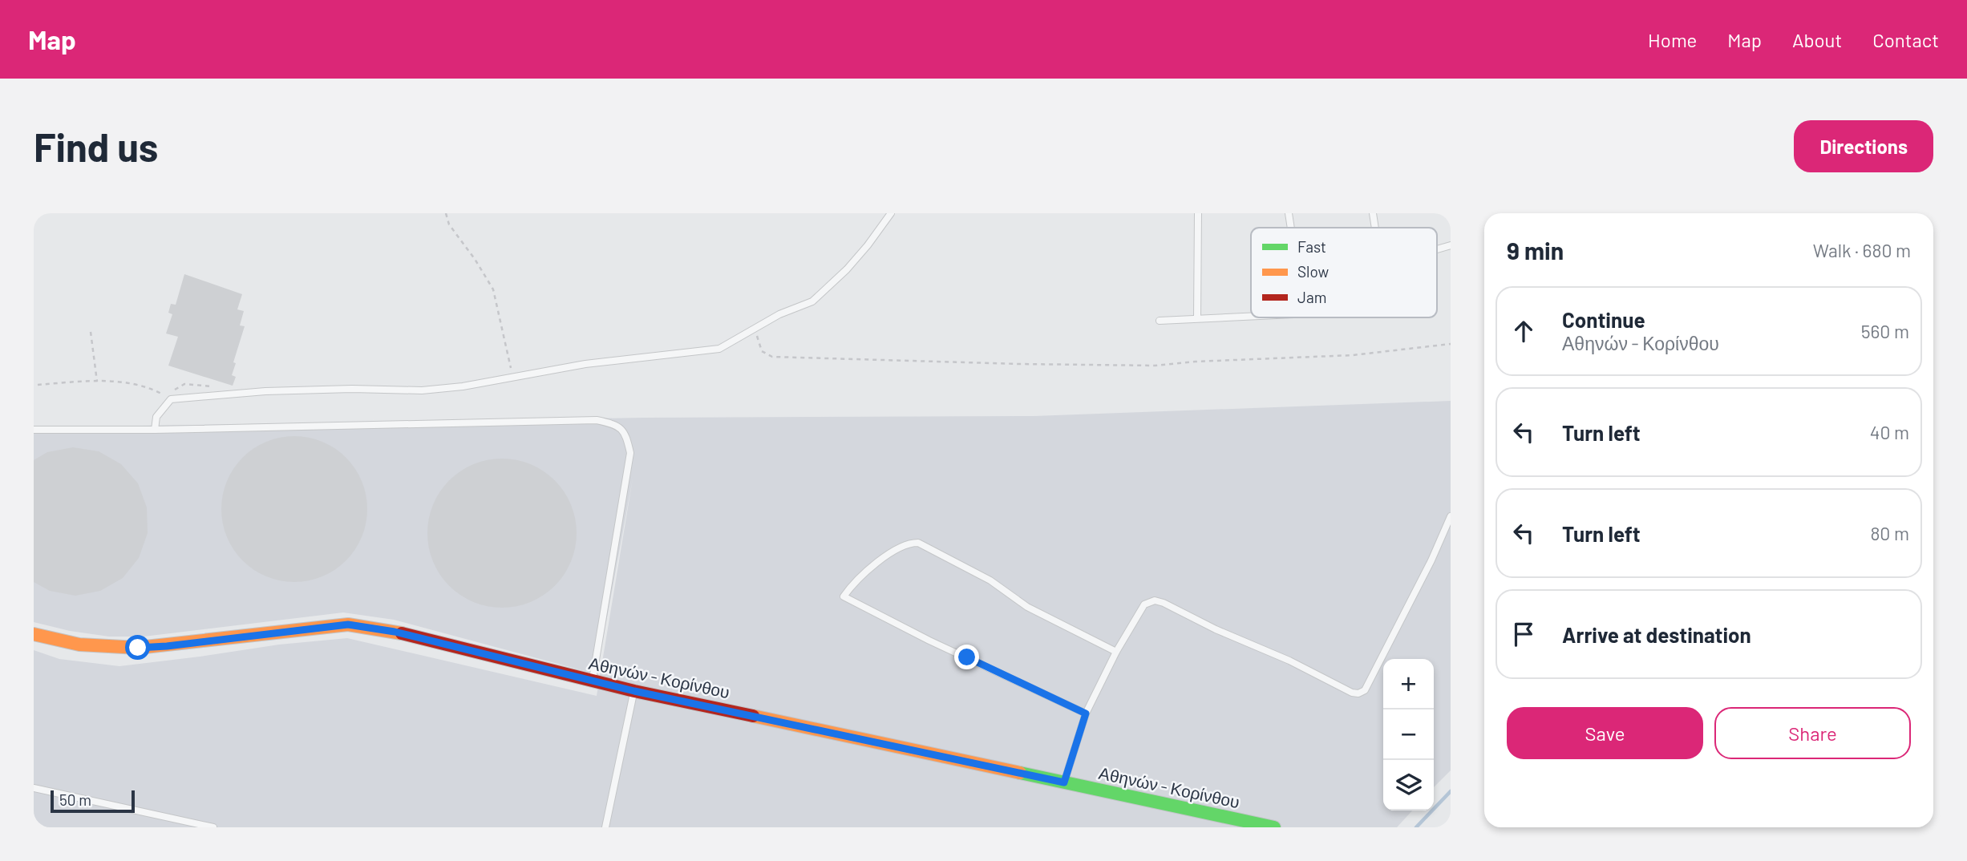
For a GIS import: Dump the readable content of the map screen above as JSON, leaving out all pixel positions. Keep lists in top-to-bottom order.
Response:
{
  "streets": {
    "main road": ["Αθηνών - Κορίνθου"]
  },
  "legend": ["Fast", "Slow", "Jam"],
  "scale_bar": "50 m",
  "page": {
    "header": "Map",
    "nav": [
      "Home",
      "Map",
      "About",
      "Contact"
    ],
    "buttons": [
      "Directions",
      ["Save", "Share"]
    ],
    "title": "Find us",
    "heading": ["9 min", "Walk · 680 m"],
    "list": [
      ["Continue", "Αθηνών - Κορίνθου", "560 m"],
      ["Turn left", "40 m"],
      ["Turn left", "80 m"],
      "Arrive at destination"
    ],
    "map_buttons": ["+", "−"],
    "scale": "50 m"
  }
}
